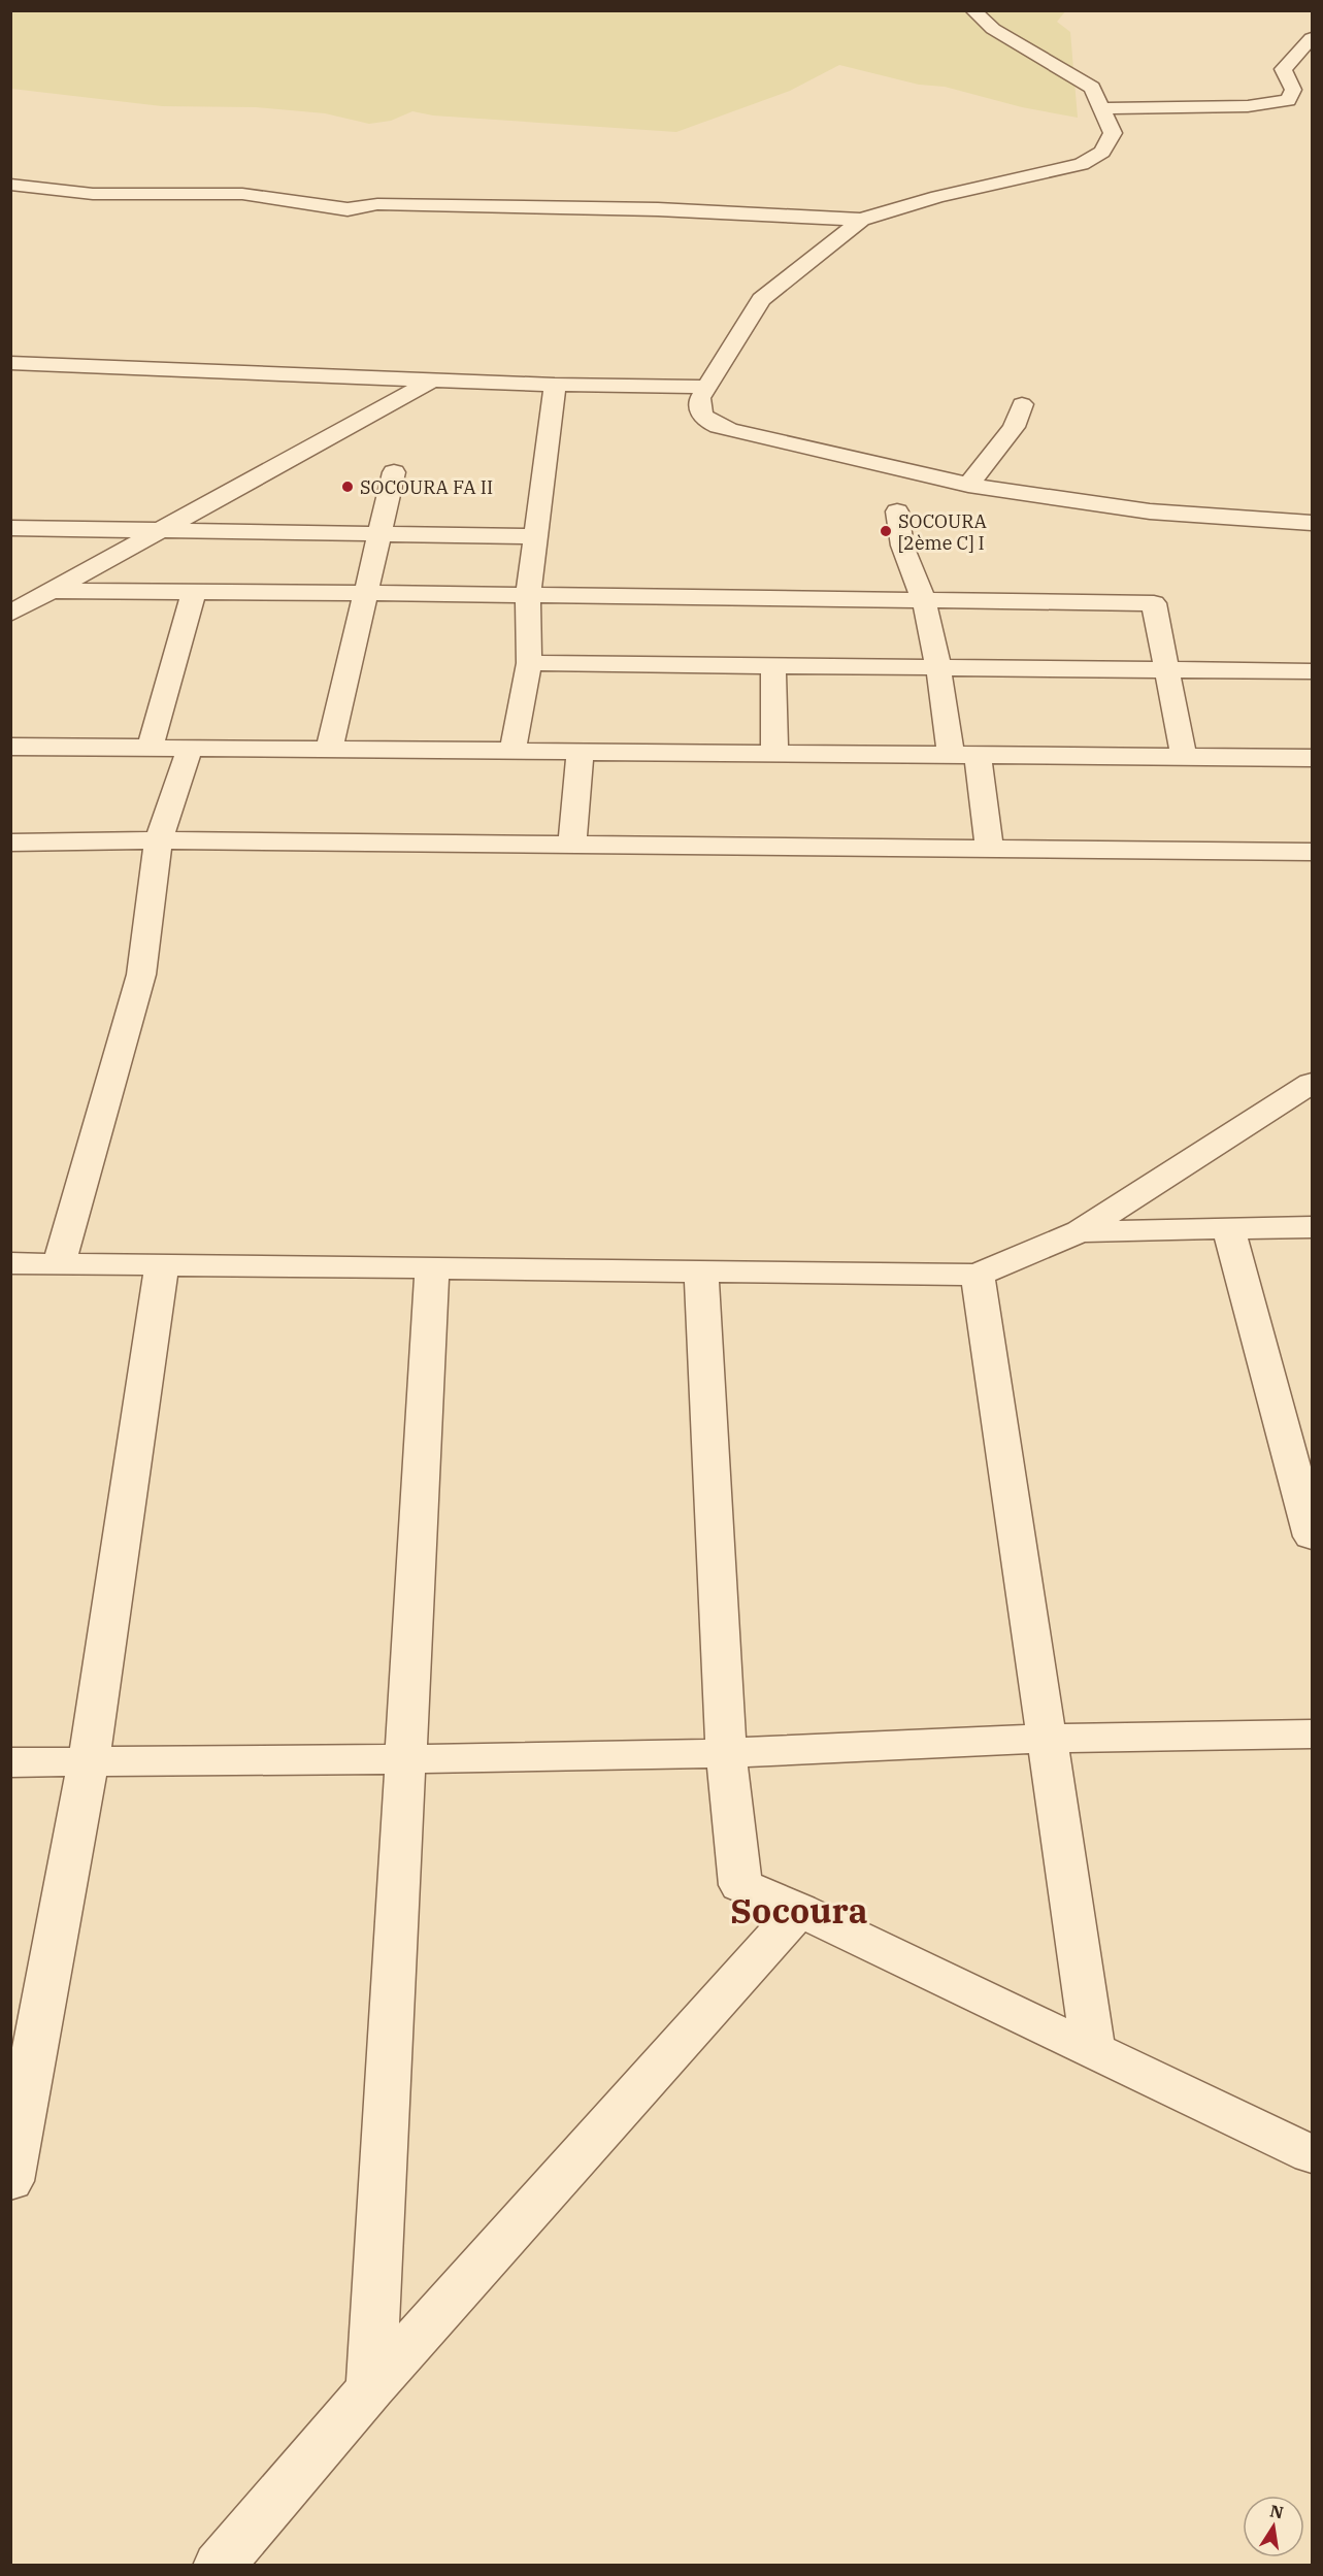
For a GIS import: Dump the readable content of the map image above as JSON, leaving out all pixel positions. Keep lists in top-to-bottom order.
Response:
{
  "districts": ["Socoura"],
  "places": ["SOCOURA FA II", "SOCOURA [2ème C] I"],
  "north": "top"
}
